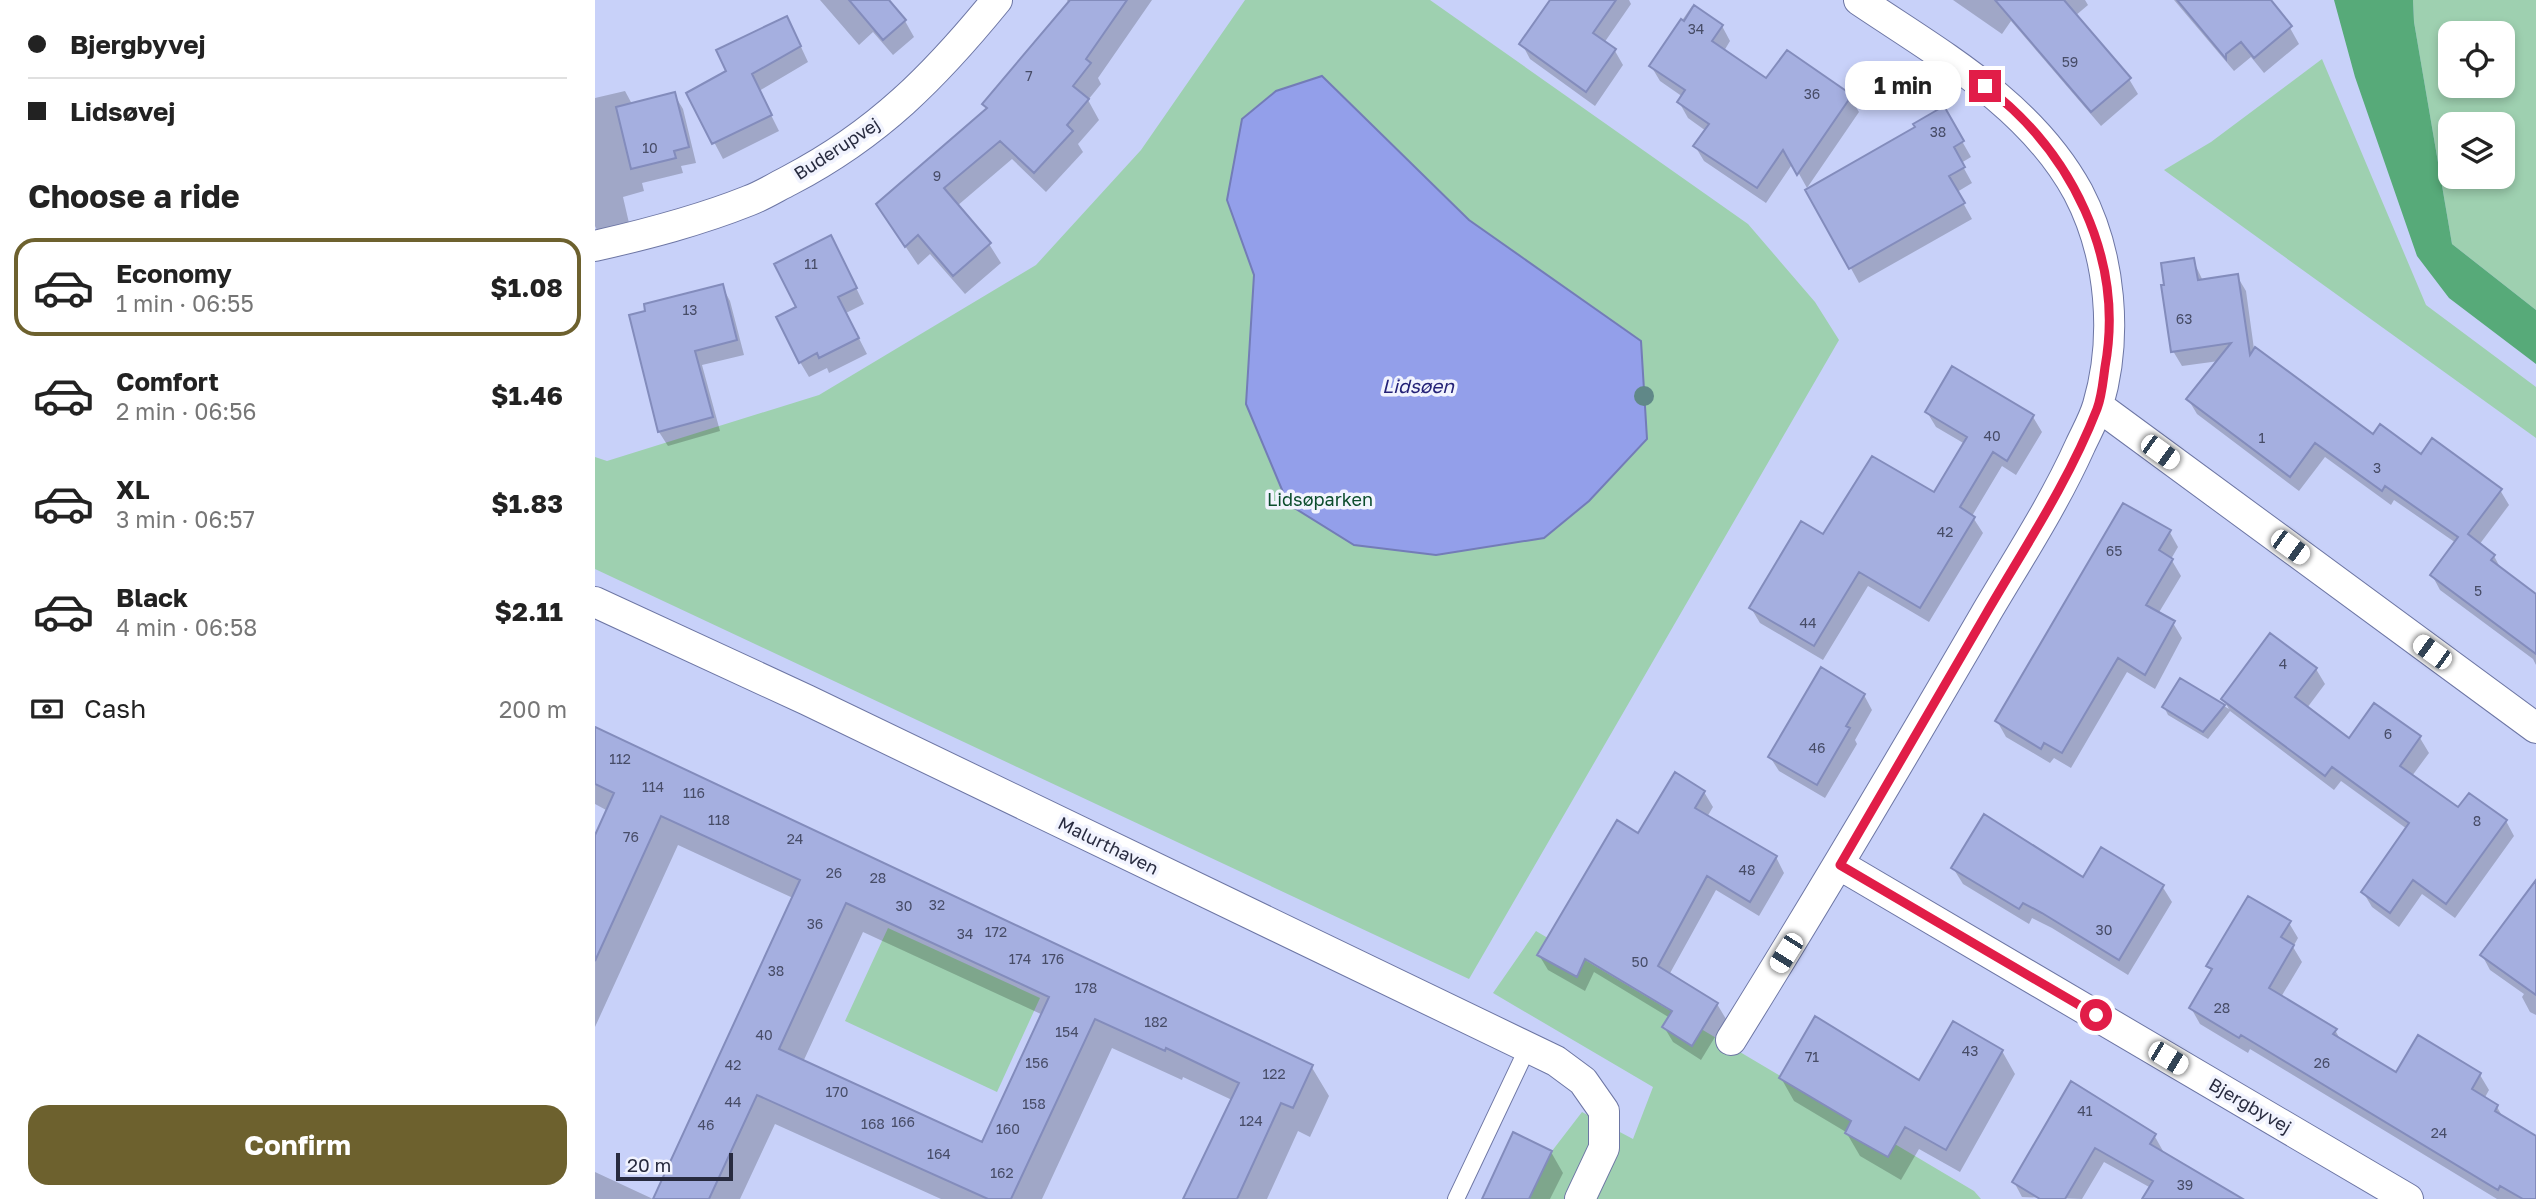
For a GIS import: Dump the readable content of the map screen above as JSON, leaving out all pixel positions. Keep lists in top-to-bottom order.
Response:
{
  "streets": {
    "street": ["Buderupvej", "Malurthaven", "Bjergbyvej"]
  },
  "water": ["Lidsøen"],
  "parks": ["Lidsøparken"],
  "house_numbers": [
    "34",
    "59",
    "7",
    "36",
    "38",
    "10",
    "9",
    "11",
    "13",
    "63",
    "40",
    "1",
    "3",
    "42",
    "65",
    "5",
    "44",
    "4",
    "6",
    "46",
    "112",
    "114",
    "116",
    "118",
    "8",
    "76",
    "24",
    "48",
    "26",
    "28",
    "32",
    "30",
    "36",
    "30",
    "172",
    "34",
    "174",
    "176",
    "50",
    "38",
    "178",
    "28",
    "182",
    "154",
    "40",
    "43",
    "71",
    "156",
    "26",
    "42",
    "122",
    "170",
    "44",
    "158",
    "41",
    "124",
    "166",
    "168",
    "46",
    "160",
    "24",
    "164",
    "162",
    "39"
  ],
  "scale_bar": "20 m",
  "page": {
    "banner": ["Bjergbyvej", "Lidsøvej"],
    "bubble": "1 min",
    "heading": "Choose a ride",
    "list": [
      {
        "name": "Economy",
        "note": "1 min · 06:55",
        "value": "$1.08"
      },
      {
        "name": "Comfort",
        "note": "2 min · 06:56",
        "value": "$1.46"
      },
      {
        "name": "XL",
        "note": "3 min · 06:57",
        "value": "$1.83"
      },
      {
        "name": "Black",
        "note": "4 min · 06:58",
        "value": "$2.11"
      }
    ],
    "pay": ["Cash", "200 m"],
    "buttons": "Confirm",
    "scale": "20 m"
  }
}
